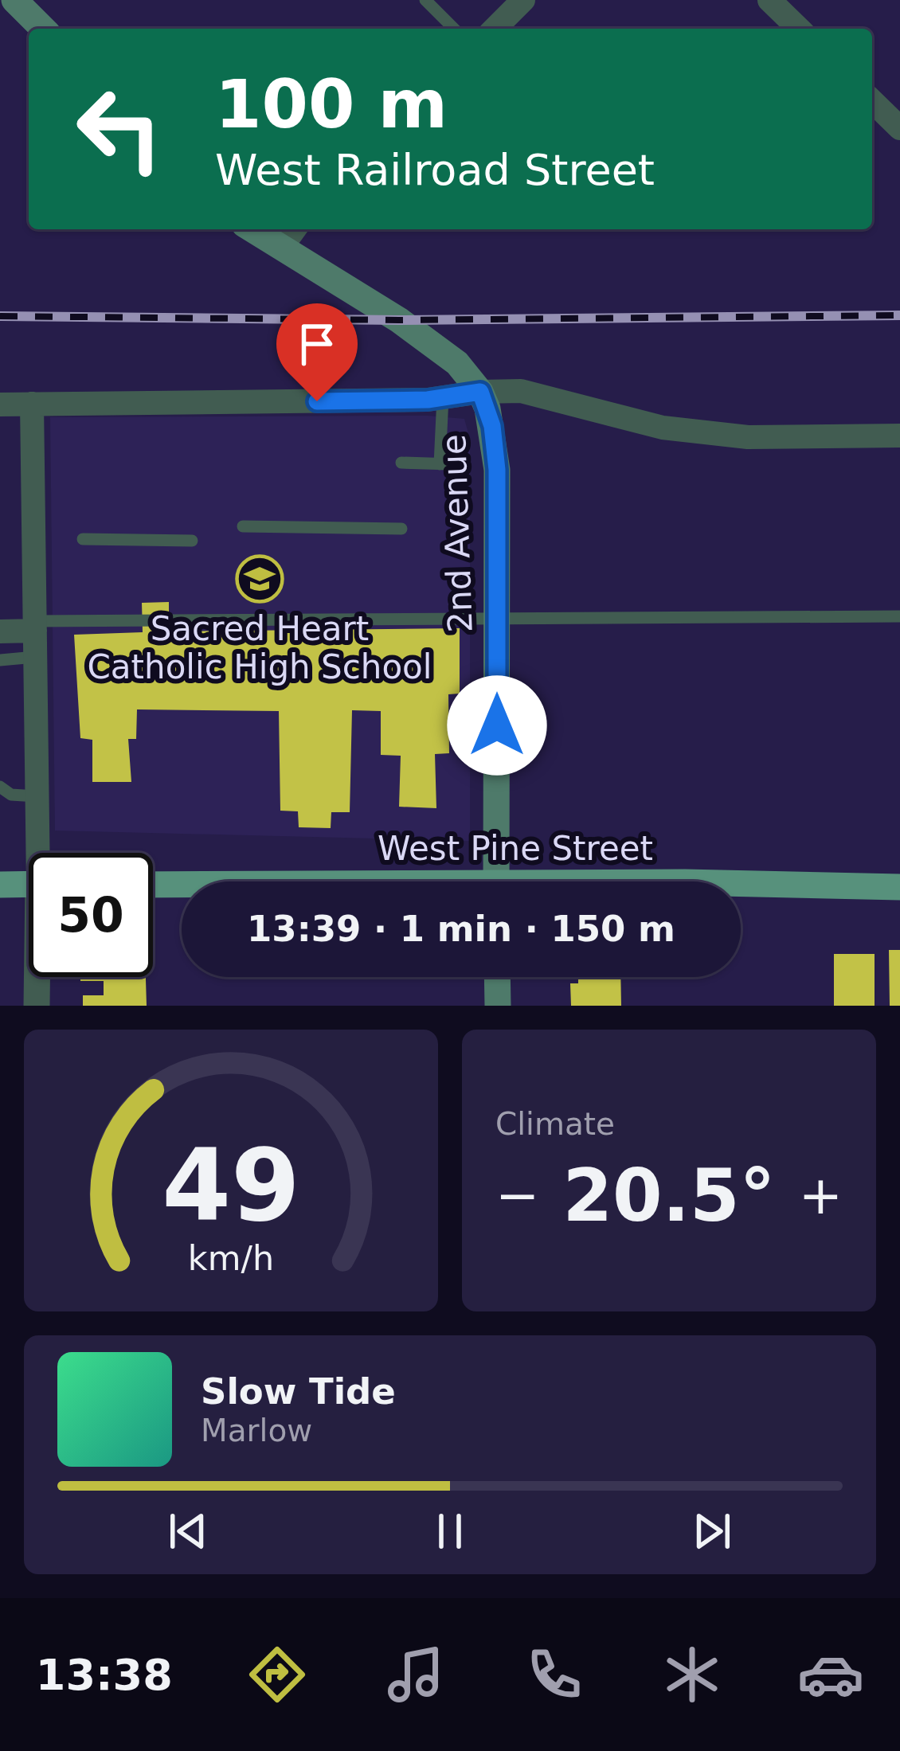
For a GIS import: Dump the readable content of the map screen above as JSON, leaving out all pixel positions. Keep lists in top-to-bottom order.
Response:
{
  "streets": {
    "main road": ["2nd Avenue", "West Pine Street"]
  },
  "places": {
    "school or university": ["Sacred Heart Catholic High School"]
  },
  "page": {
    "turn": ["100 m", "West Railroad Street"],
    "limit": "50",
    "trip": "13:39 · 1 min · 150 m",
    "tile": "Climate",
    "heat": ["−", "20.5°", "+"],
    "song": ["Slow Tide", "Marlow"],
    "tabs": "13:38",
    "gauge": ["49", "km/h"]
  }
}
